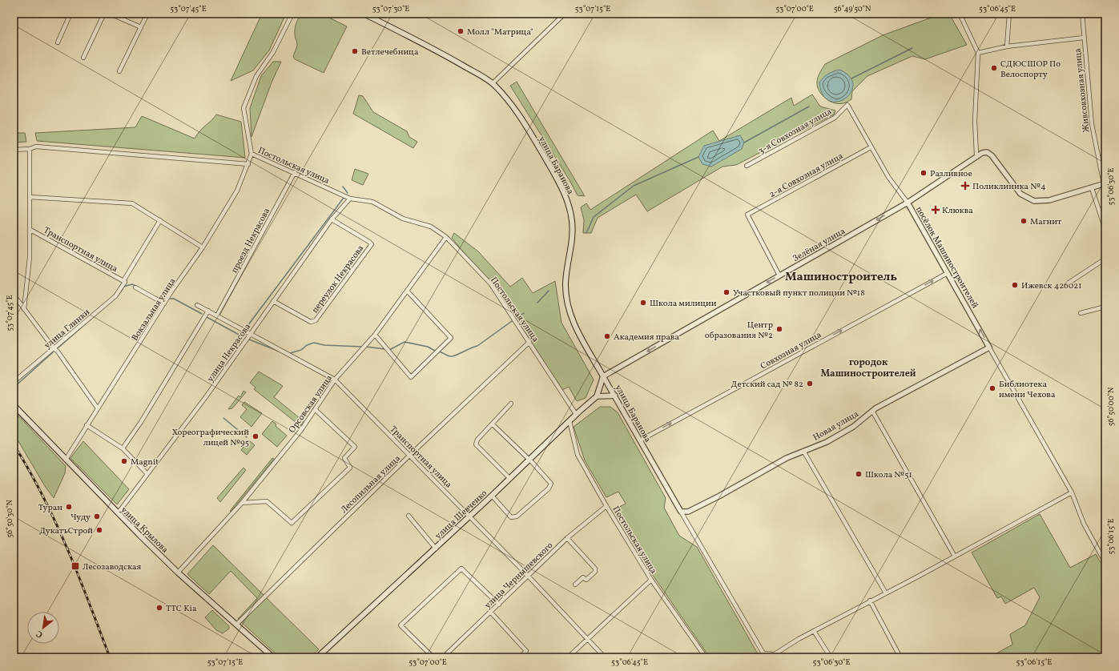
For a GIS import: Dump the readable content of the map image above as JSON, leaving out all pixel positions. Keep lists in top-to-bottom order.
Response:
{
  "streets": {
    "main road": ["улица Баранова", "улица Шевченко", "улица Крылова"],
    "street": [
      "Живсовхозная улица",
      "3-я Совхозная улица",
      "Постольская улица",
      "2-я Совхозная улица",
      "проезд Некрасова",
      "Зелёная улица",
      "Транспортная улица",
      "посёлок Машиностроителей",
      "переулок Некрасова",
      "Вокзальная улица",
      "улица Глинки",
      "Совхозная улица",
      "улица Некрасова",
      "Орсовская улица",
      "Новая улица",
      "Лесопильная улица",
      "улица Чернышевского"
    ]
  },
  "crossings": [
    ["3-я Совхозная улица", "2-я Совхозная улица"],
    ["Постольская улица", "проезд Некрасова"],
    ["Постольская улица", "Вокзальная улица"],
    ["Постольская улица", "улица Некрасова"],
    ["Постольская улица", "Орсовская улица"],
    ["Постольская улица", "Лесопильная улица"],
    ["Постольская улица", "улица Шевченко"],
    ["Постольская улица", "улица Чернышевского"],
    ["улица Баранова", "Зелёная улица"],
    ["улица Баранова", "Совхозная улица"],
    ["улица Баранова", "Новая улица"],
    ["улица Баранова", "улица Шевченко"],
    ["2-я Совхозная улица", "Зелёная улица"],
    ["проезд Некрасова", "Транспортная улица"],
    ["Зелёная улица", "посёлок Машиностроителей"],
    ["Зелёная улица", "улица Шевченко"],
    ["Транспортная улица", "улица Глинки"],
    ["Транспортная улица", "улица Некрасова"],
    ["Транспортная улица", "Орсовская улица"],
    ["Транспортная улица", "Лесопильная улица"],
    ["Транспортная улица", "улица Шевченко"],
    ["Транспортная улица", "улица Чернышевского"],
    ["посёлок Машиностроителей", "Совхозная улица"],
    ["посёлок Машиностроителей", "Новая улица"],
    ["переулок Некрасова", "улица Некрасова"],
    ["Вокзальная улица", "улица Крылова"],
    ["улица Некрасова", "улица Крылова"],
    ["Орсовская улица", "улица Крылова"],
    ["Лесопильная улица", "улица Крылова"]
  ],
  "one_way": ["Зелёная улица", "посёлок Машиностроителей", "Совхозная улица"],
  "districts": ["Машиностроитель", "городок Машиностроителей"],
  "places": {
    "other": [
      "Молл \"Матрица\"",
      "Ветлечебница",
      "СДЮСШОР По Велоспорту",
      "Разливное",
      "Магнит",
      "Ижевск 426021",
      "Участковый пункт полиции №18",
      "Школа милиции",
      "Центр образования №2",
      "Академия права",
      "Детский сад № 82",
      "Библиотека имени Чехова",
      "Хореографический лицей №95",
      "Magnit",
      "Школа №51",
      "Туран",
      "Чуду",
      "ДукатъСтрой",
      "ТТС Kia"
    ],
    "health": ["Поликлиника №4", "Клюква"],
    "transit": ["Лесозаводская"]
  },
  "north": "bottom left",
  "coordinates": [
    "53°07'45\"E",
    "53°07'30\"E",
    "53°07'15\"E",
    "53°07'00\"E",
    "56°49'50\"N",
    "53°06'45\"E",
    "53°06'30\"E",
    "56°50'00\"N",
    "56°50'30\"N",
    "53°06'15\"E"
  ]
}
